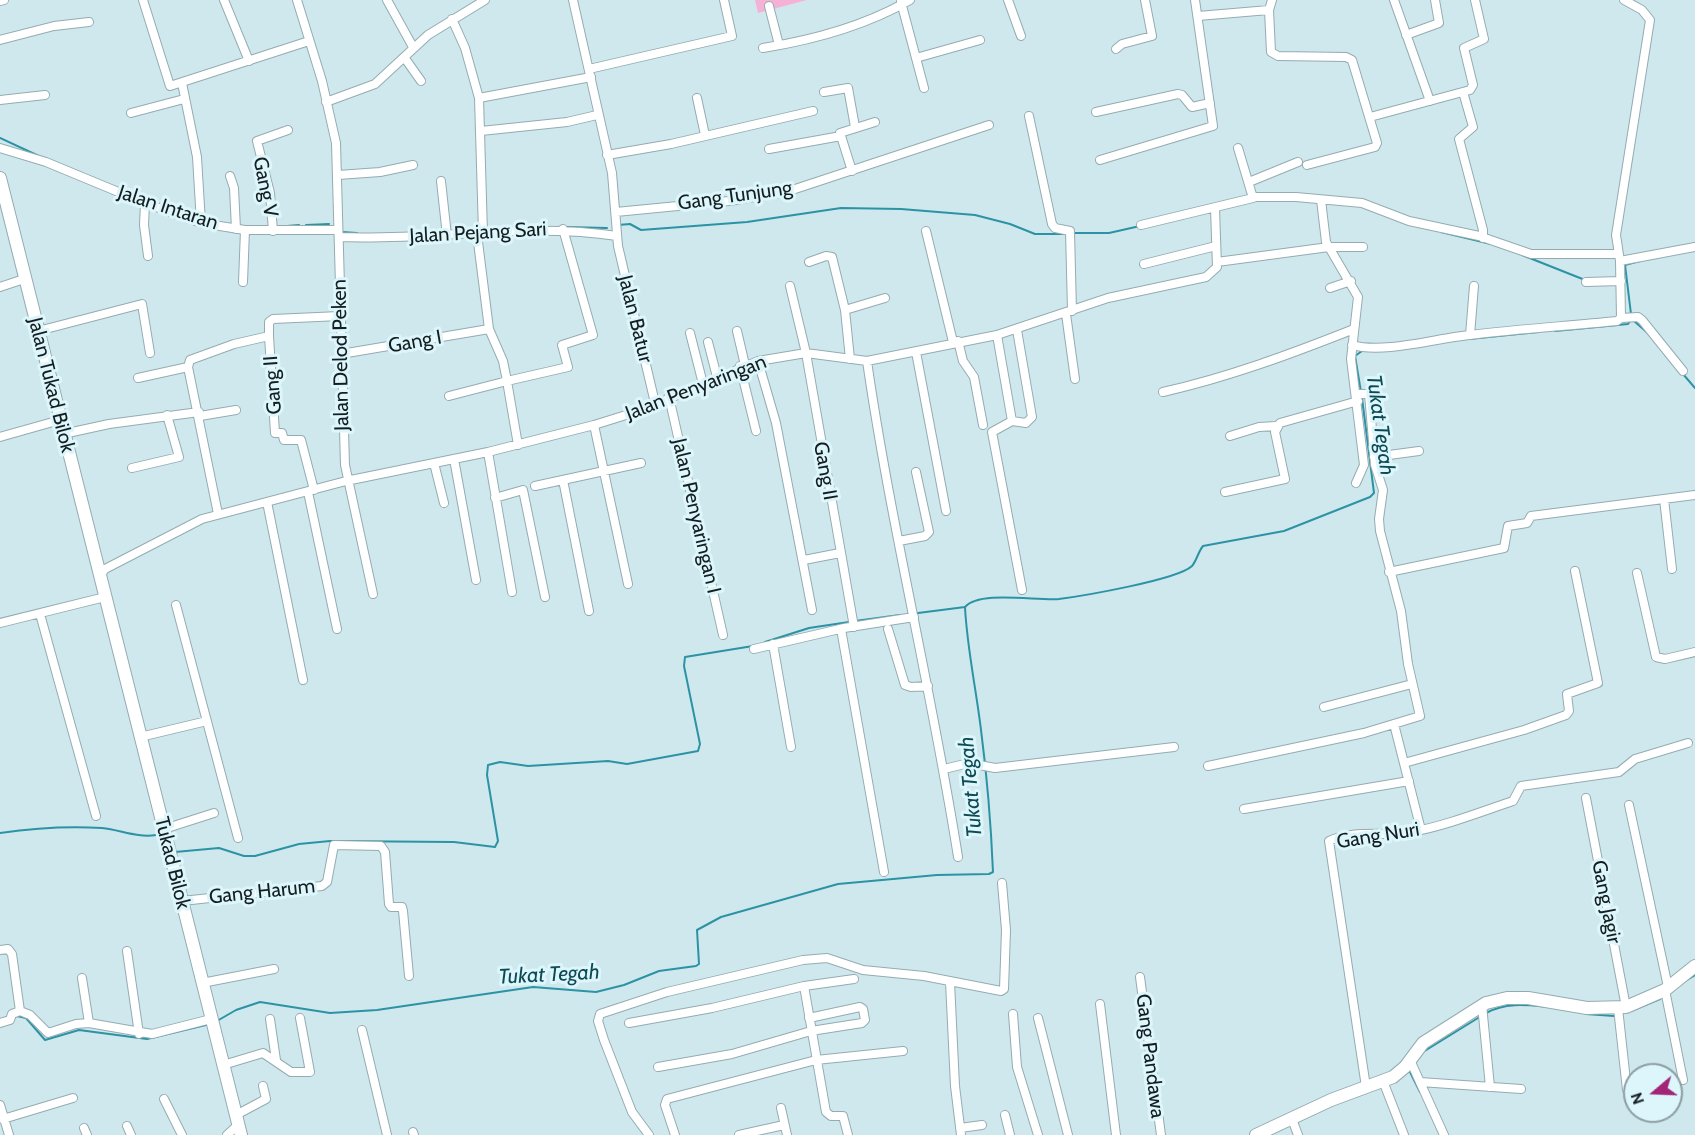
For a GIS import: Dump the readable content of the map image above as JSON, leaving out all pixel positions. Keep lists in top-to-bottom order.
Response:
{
  "streets": {
    "street": [
      "Gang V",
      "Gang Tunjung",
      "Jalan Intaran",
      "Jalan Pejang Sari",
      "Jalan Batur",
      "Gang I",
      "Jalan Delod Peken",
      "Jalan Tukad Bilok",
      "Gang II",
      "Jalan Penyaringan",
      "Jalan Penyaringan I",
      "Gang Nuri",
      "Tukad Bilok",
      "Gang Harum",
      "Gang Jagir",
      "Gang Pandawa"
    ]
  },
  "crossings": [
    ["Gang V", "Jalan Intaran"],
    ["Gang Tunjung", "Jalan Batur"],
    ["Jalan Intaran", "Jalan Pejang Sari"],
    ["Jalan Intaran", "Jalan Delod Peken"],
    ["Jalan Pejang Sari", "Jalan Batur"],
    ["Jalan Pejang Sari", "Jalan Delod Peken"],
    ["Jalan Batur", "Jalan Penyaringan"],
    ["Gang I", "Jalan Delod Peken"],
    ["Jalan Delod Peken", "Jalan Penyaringan"],
    ["Jalan Tukad Bilok", "Jalan Penyaringan"],
    ["Jalan Tukad Bilok", "Tukad Bilok"],
    ["Gang II", "Jalan Penyaringan"],
    ["Jalan Penyaringan", "Jalan Penyaringan I"],
    ["Tukad Bilok", "Gang Harum"]
  ],
  "water": ["Tukat Tegah"],
  "north": "left"
}
